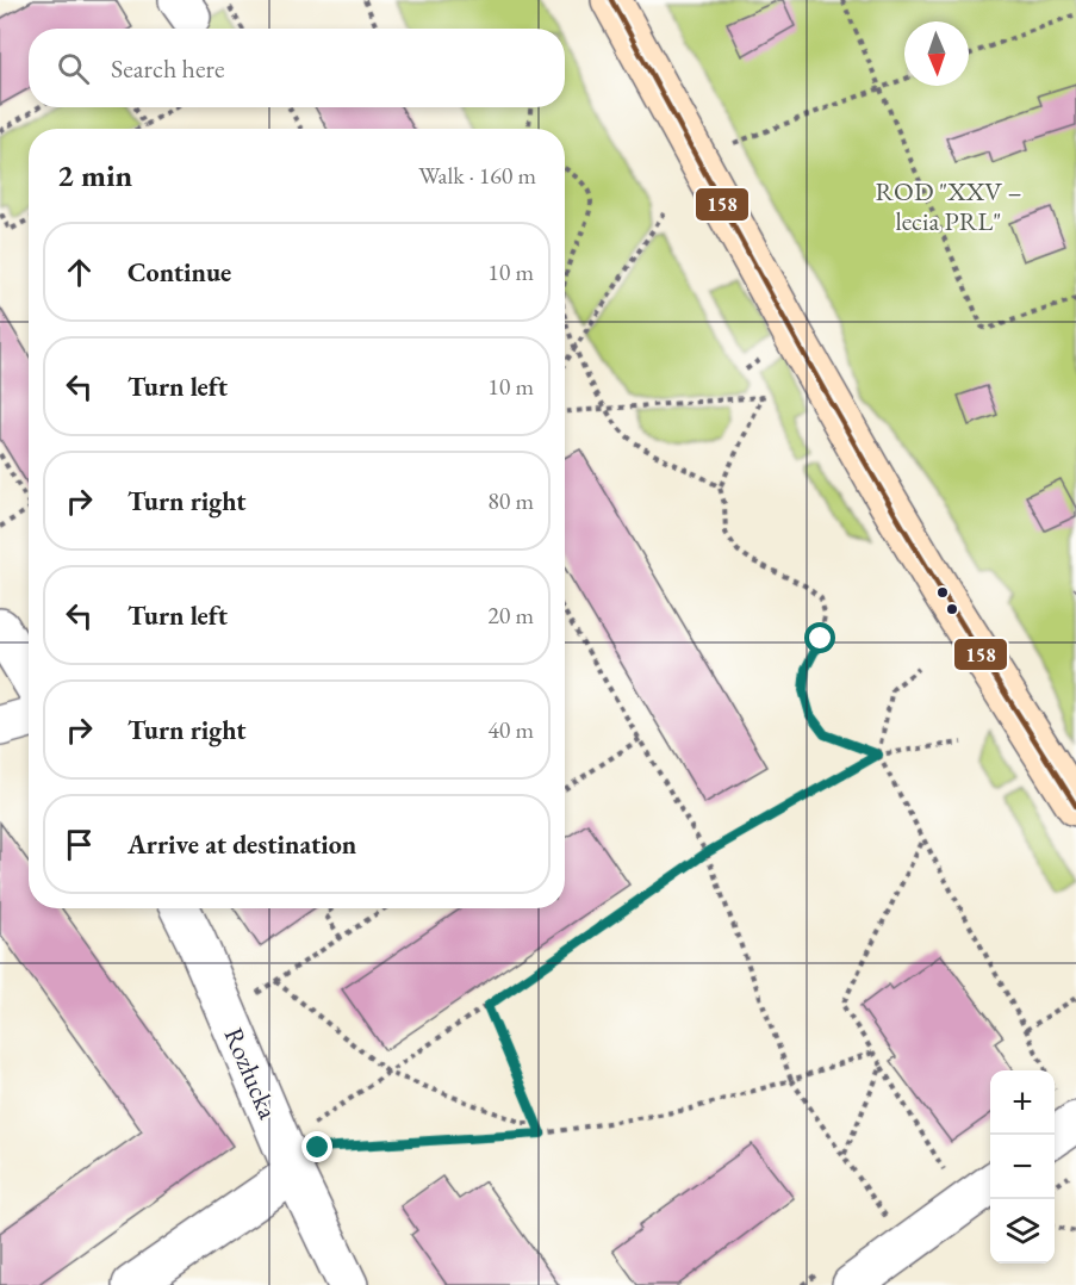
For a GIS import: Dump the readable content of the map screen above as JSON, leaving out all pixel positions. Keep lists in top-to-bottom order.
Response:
{
  "streets": {
    "street": ["Rozłucka"]
  },
  "parks": ["ROD \"XXV – lecia PRL\""],
  "lines": ["transit line 158"],
  "north": "bottom",
  "page": {
    "search": "Search here",
    "heading": ["2 min", "Walk · 160 m"],
    "list": [
      ["Continue", "10 m"],
      ["Turn left", "10 m"],
      ["Turn right", "80 m"],
      ["Turn left", "20 m"],
      ["Turn right", "40 m"],
      "Arrive at destination"
    ],
    "map_buttons": ["+", "−"]
  }
}
